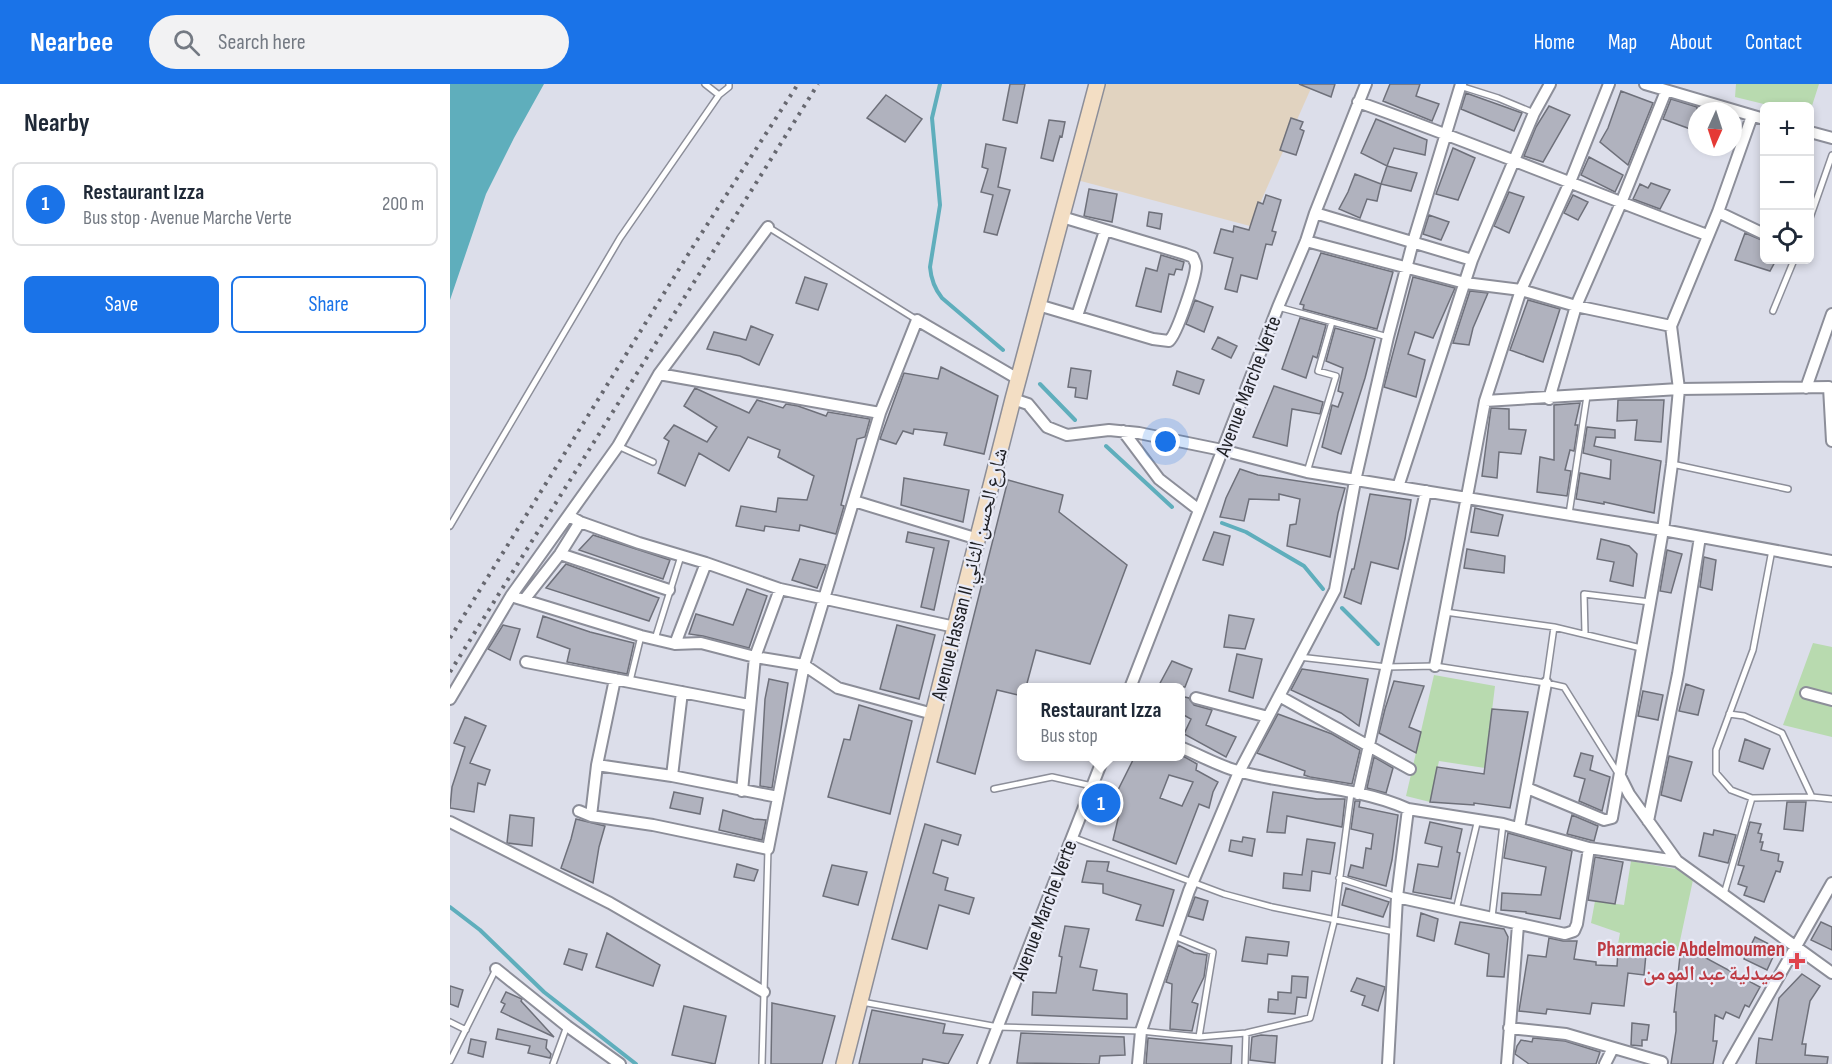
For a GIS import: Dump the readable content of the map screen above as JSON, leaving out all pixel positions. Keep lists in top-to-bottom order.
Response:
{
  "streets": {
    "street": ["Avenue Marche Verte", "Avenue Hassan II شارع الحسن الثاني"]
  },
  "places": {
    "health": ["Pharmacie Abdelmoumen صيدلية عبد المومن"]
  },
  "north": "bottom",
  "page": {
    "header": "Nearbee",
    "search": "Search here",
    "nav": [
      "Home",
      "Map",
      "About",
      "Contact"
    ],
    "heading": "Nearby",
    "map_buttons": ["+", "−"],
    "list": [
      {
        "mark": "1",
        "name": "Restaurant Izza",
        "note": "Bus stop · Avenue Marche Verte",
        "value": "200 m"
      }
    ],
    "buttons": ["Save", "Share"],
    "popup": ["Restaurant Izza", "Bus stop"],
    "pins": "1"
  }
}
